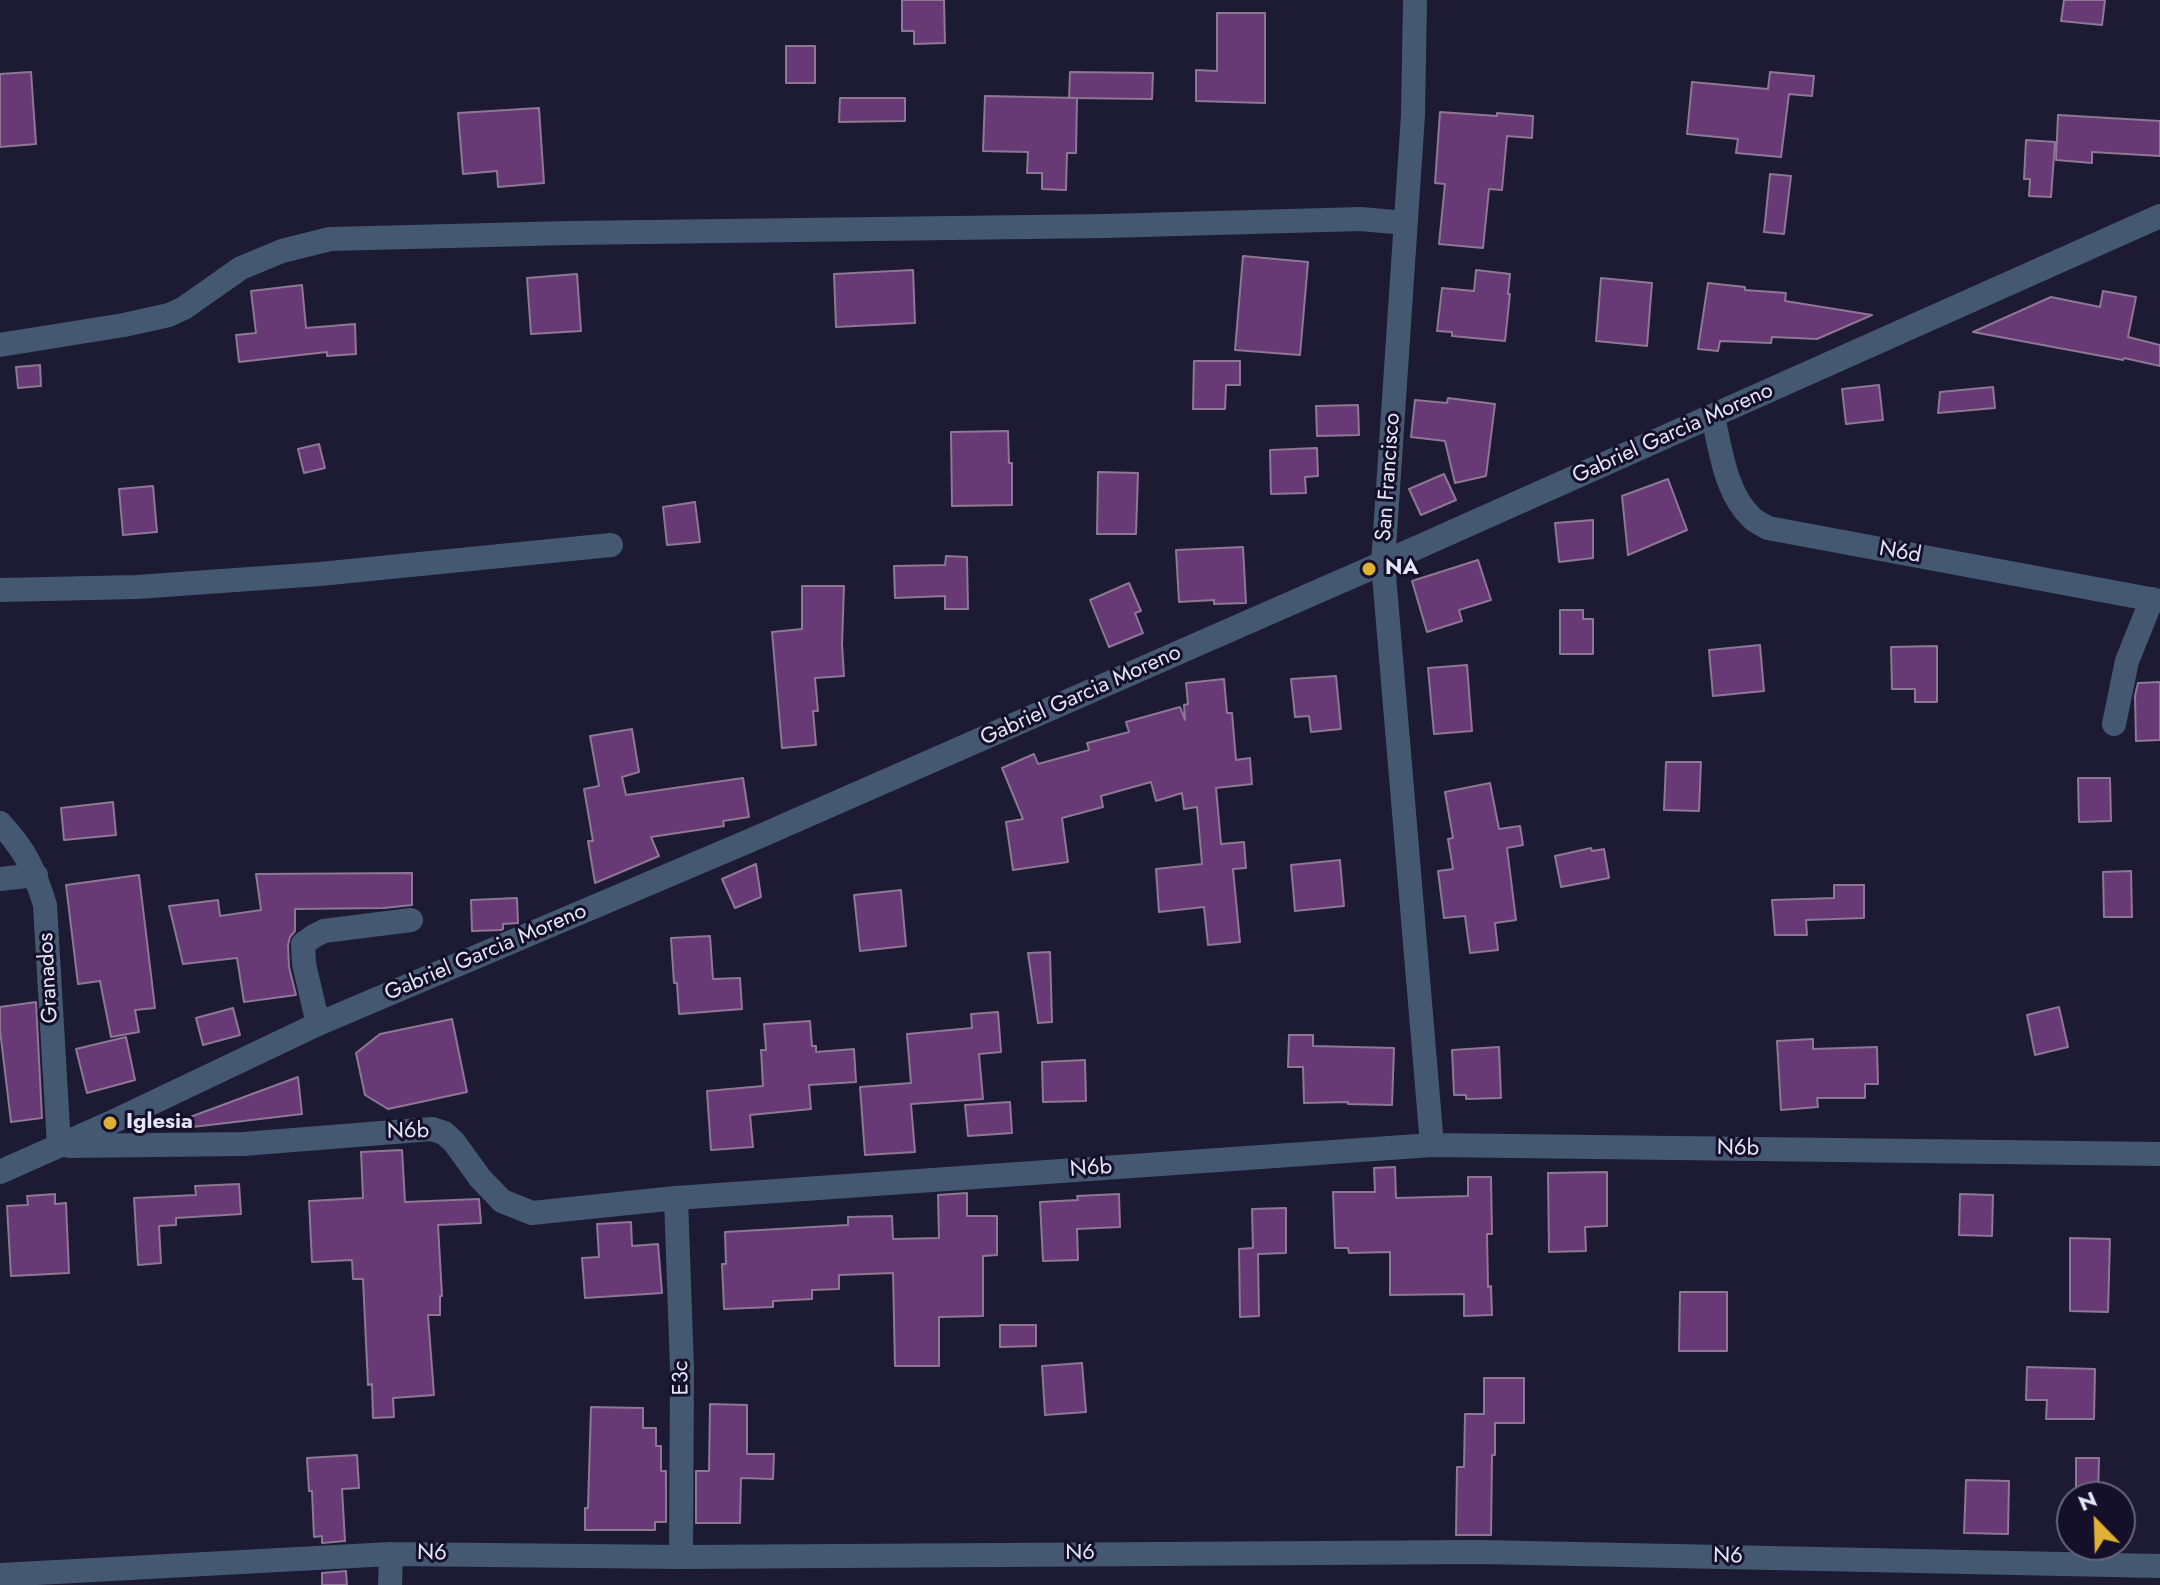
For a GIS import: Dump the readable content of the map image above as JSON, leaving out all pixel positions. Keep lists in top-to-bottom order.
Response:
{
  "streets": {
    "street": [
      "Gabriel Garcia Moreno",
      "San Francisco",
      "N6d",
      "Granados",
      "N6b",
      "E3c",
      "N6"
    ]
  },
  "crossings": [
    ["Gabriel Garcia Moreno", "San Francisco"],
    ["Gabriel Garcia Moreno", "N6d"],
    ["Gabriel Garcia Moreno", "Granados"],
    ["Gabriel Garcia Moreno", "N6b"],
    ["San Francisco", "N6b"],
    ["Granados", "N6b"],
    ["N6b", "E3c"],
    ["E3c", "N6"]
  ],
  "places": ["NA", "Iglesia"],
  "north": "top left"
}
